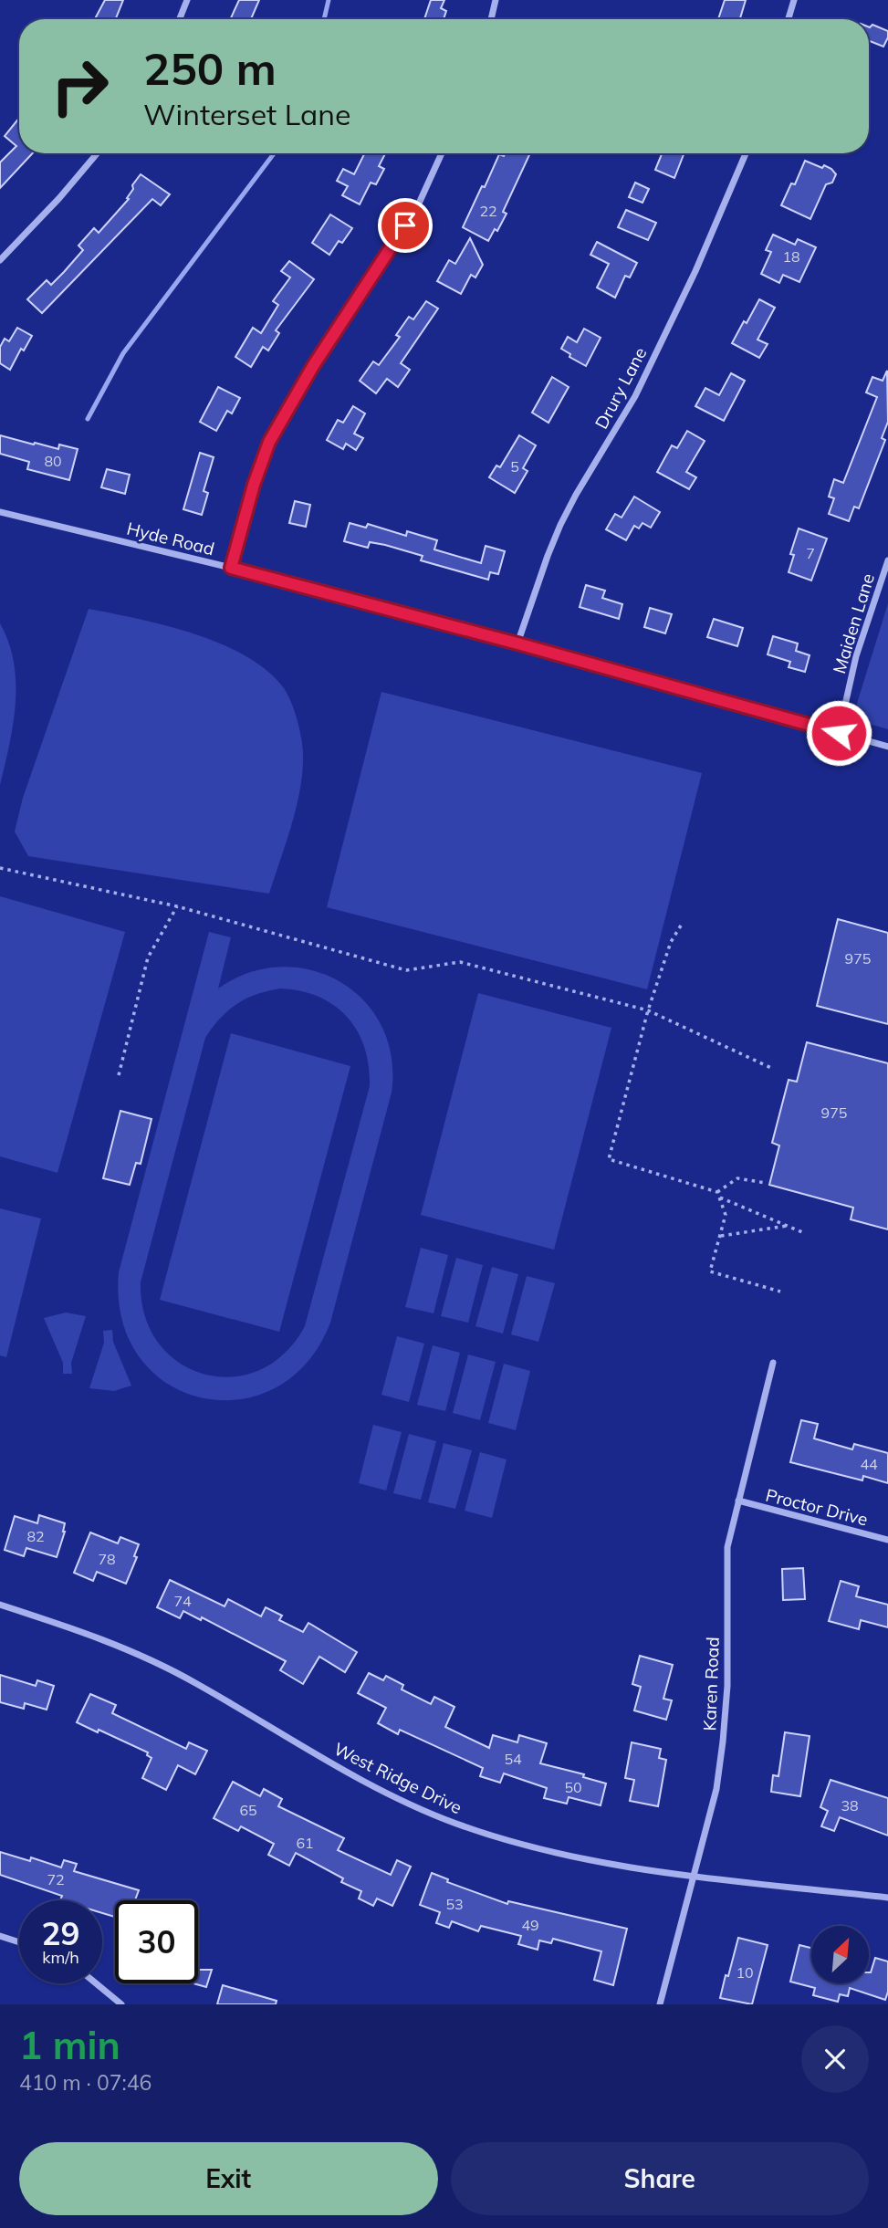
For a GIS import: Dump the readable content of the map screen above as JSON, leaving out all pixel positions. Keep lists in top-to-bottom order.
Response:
{
  "streets": {
    "street": [
      "Drury Lane",
      "Hyde Road",
      "Maiden Lane",
      "Proctor Drive",
      "Karen Road",
      "West Ridge Drive"
    ]
  },
  "crossings": [
    ["Drury Lane", "Hyde Road"],
    ["Hyde Road", "Maiden Lane"],
    ["Proctor Drive", "Karen Road"],
    ["Karen Road", "West Ridge Drive"]
  ],
  "house_numbers": [
    "22",
    "18",
    "80",
    "5",
    "7",
    "975",
    "975",
    "44",
    "82",
    "78",
    "74",
    "54",
    "50",
    "38",
    "65",
    "61",
    "72",
    "53",
    "49",
    "10"
  ],
  "north": "top right",
  "page": {
    "turn": ["250 m", "Winterset Lane"],
    "speed": "29 km/h",
    "limit": "30",
    "heading": ["1 min", "410 m · 07:46"],
    "buttons": ["Exit", "Share"]
  }
}
